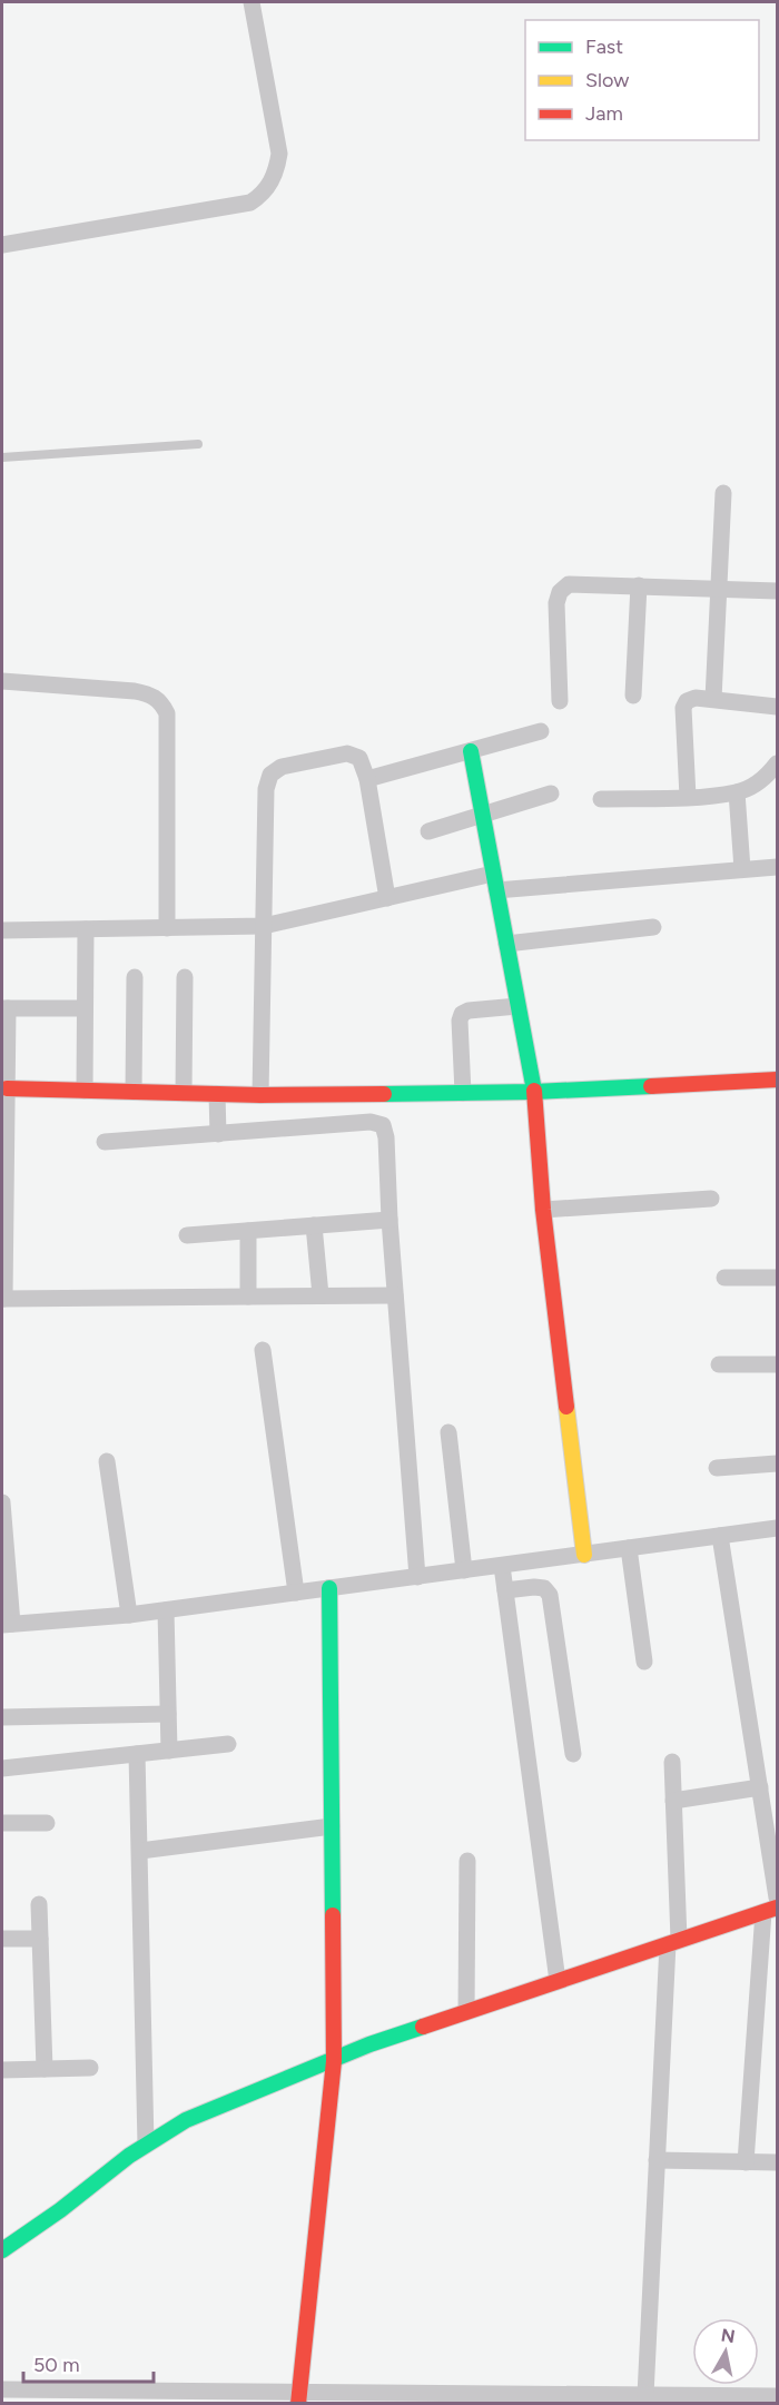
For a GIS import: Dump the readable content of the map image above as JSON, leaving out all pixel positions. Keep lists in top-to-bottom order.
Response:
{
  "legend": ["Fast", "Slow", "Jam"],
  "scale_bar": "50 m",
  "north": "top"
}
